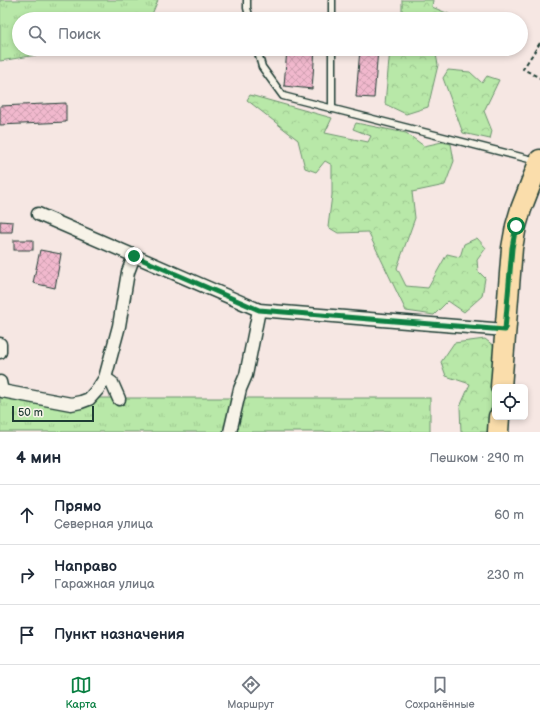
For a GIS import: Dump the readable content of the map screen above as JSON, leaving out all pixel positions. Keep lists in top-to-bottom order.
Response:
{
  "scale_bar": "50 m",
  "page": {
    "search": "Поиск",
    "scale": "50 m",
    "heading": ["4 мин", "Пешком · 290 m"],
    "list": [
      ["Прямо", "Северная улица", "60 m"],
      ["Направо", "Гаражная улица", "230 m"],
      "Пункт назначения"
    ],
    "nav": ["Карта", "Маршрут", "Сохранённые"]
  }
}
